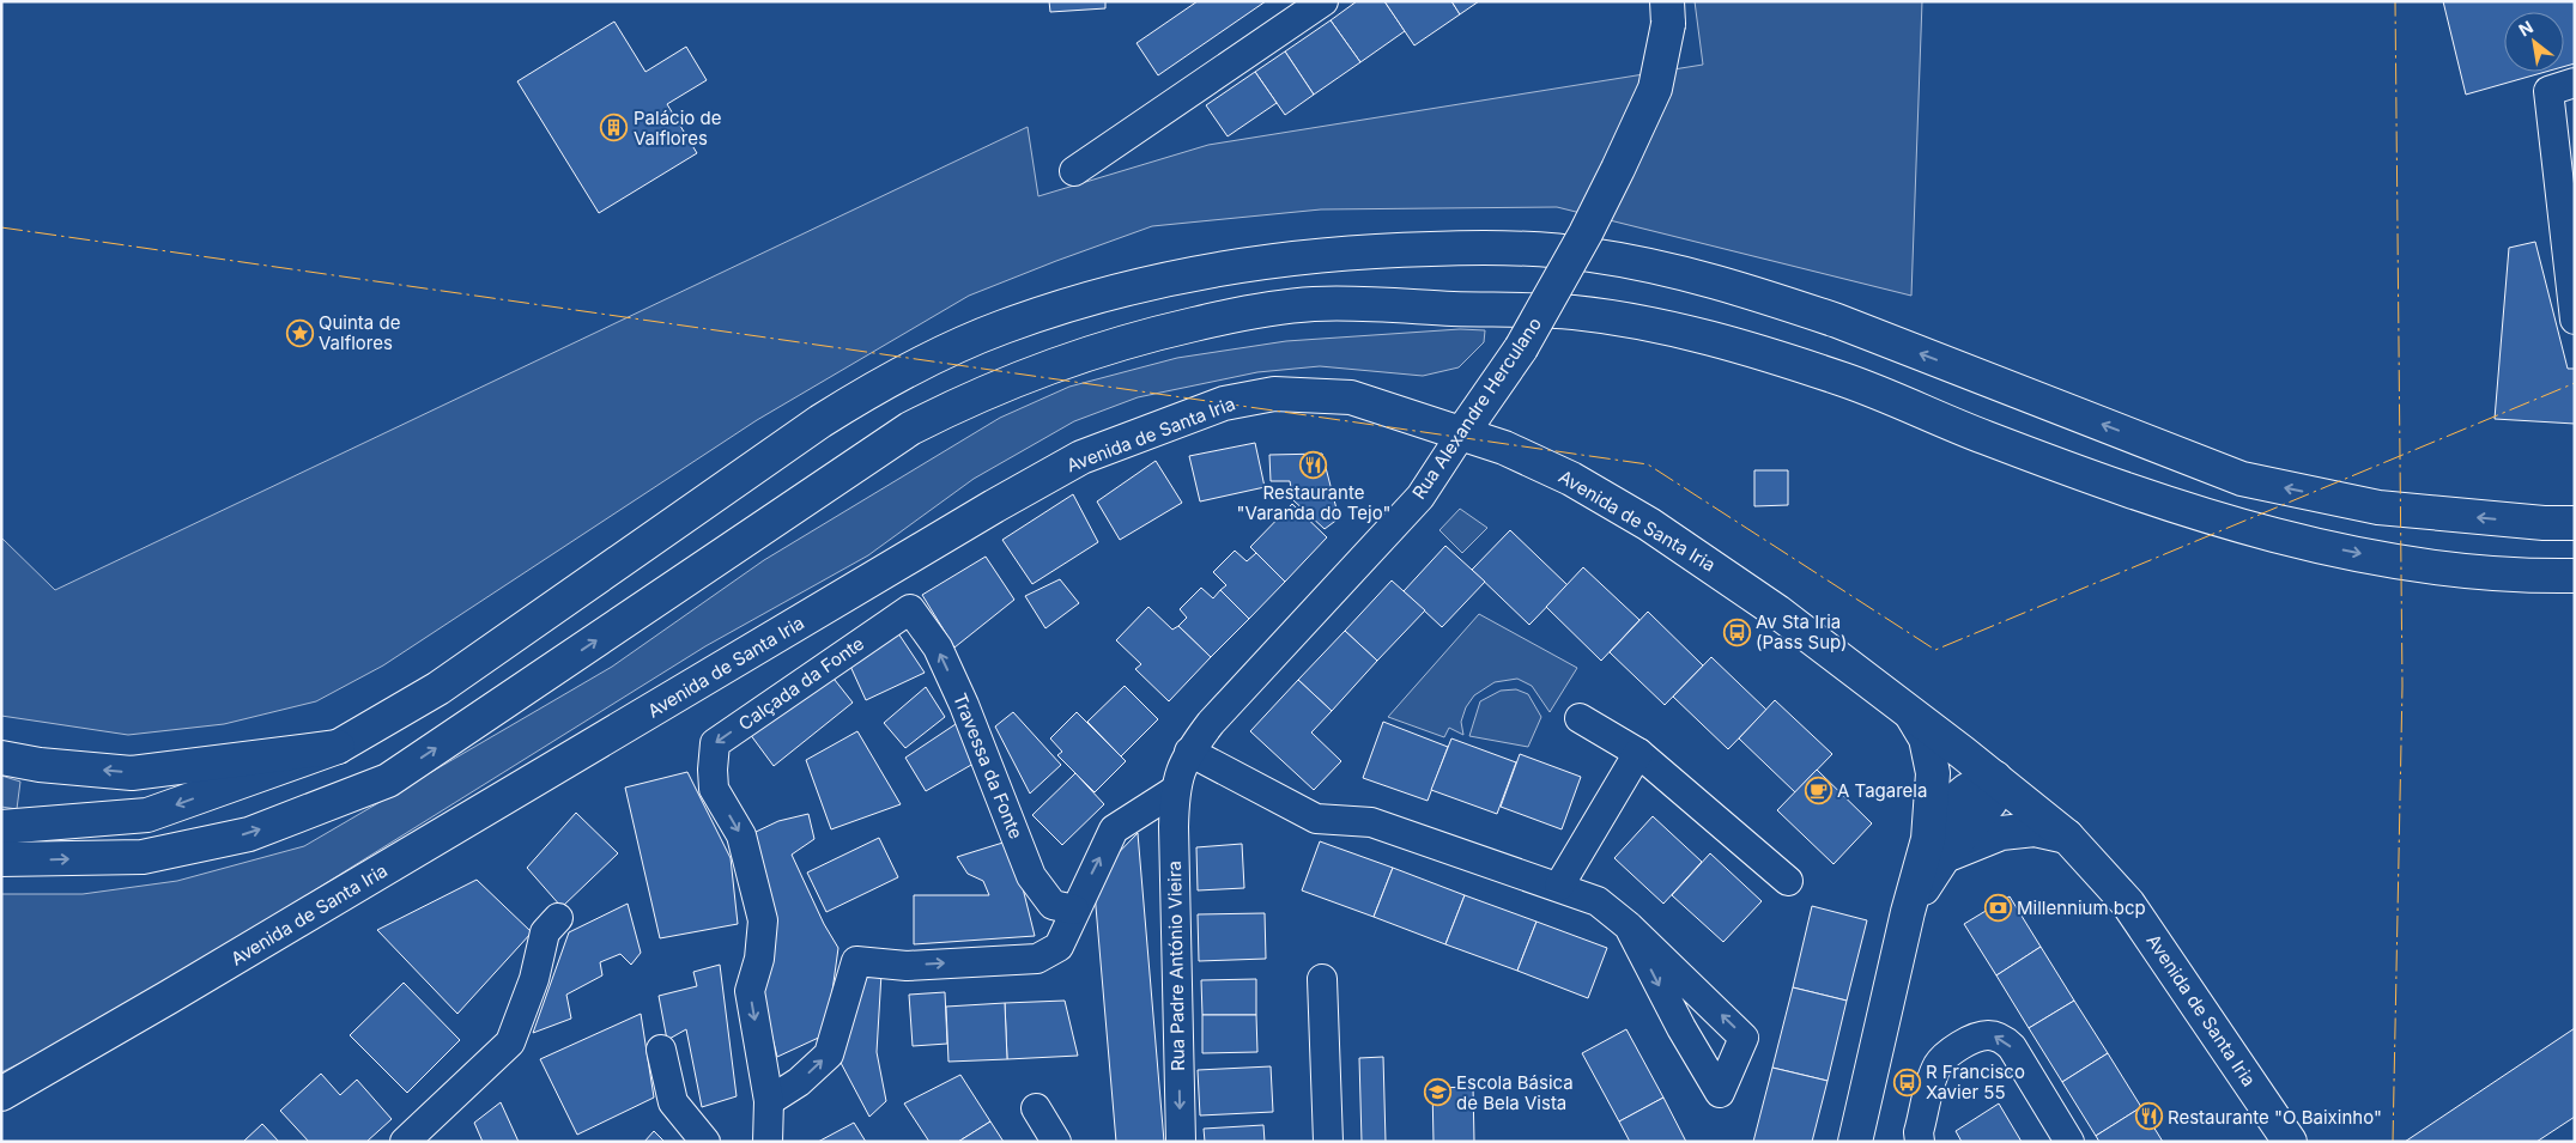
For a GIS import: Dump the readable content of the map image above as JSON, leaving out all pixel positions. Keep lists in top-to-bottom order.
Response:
{
  "streets": {
    "main road": ["Rua Alexandre Herculano", "Avenida de Santa Iria"],
    "street": ["Calçada da Fonte", "Travessa da Fonte", "Rua Padre António Vieira"]
  },
  "crossings": [
    ["Rua Alexandre Herculano", "Avenida de Santa Iria"],
    ["Rua Alexandre Herculano", "Rua Padre António Vieira"],
    ["Calçada da Fonte", "Travessa da Fonte"]
  ],
  "one_way": ["Calçada da Fonte", "Travessa da Fonte"],
  "places": {
    "building": ["Palácio de Valflores"],
    "place": ["Quinta de Valflores"],
    "restaurant": ["Restaurante \"Varanda do Tejo\"", "Restaurante \"O Baixinho\""],
    "bus stop": ["Av Sta Iria (Pass Sup)", "R Francisco Xavier 55"],
    "cafe": ["A Tagarela"],
    "bank": ["Millennium bcp"],
    "school or university": ["Escola Básica de Bela Vista"]
  },
  "north": "top left"
}
